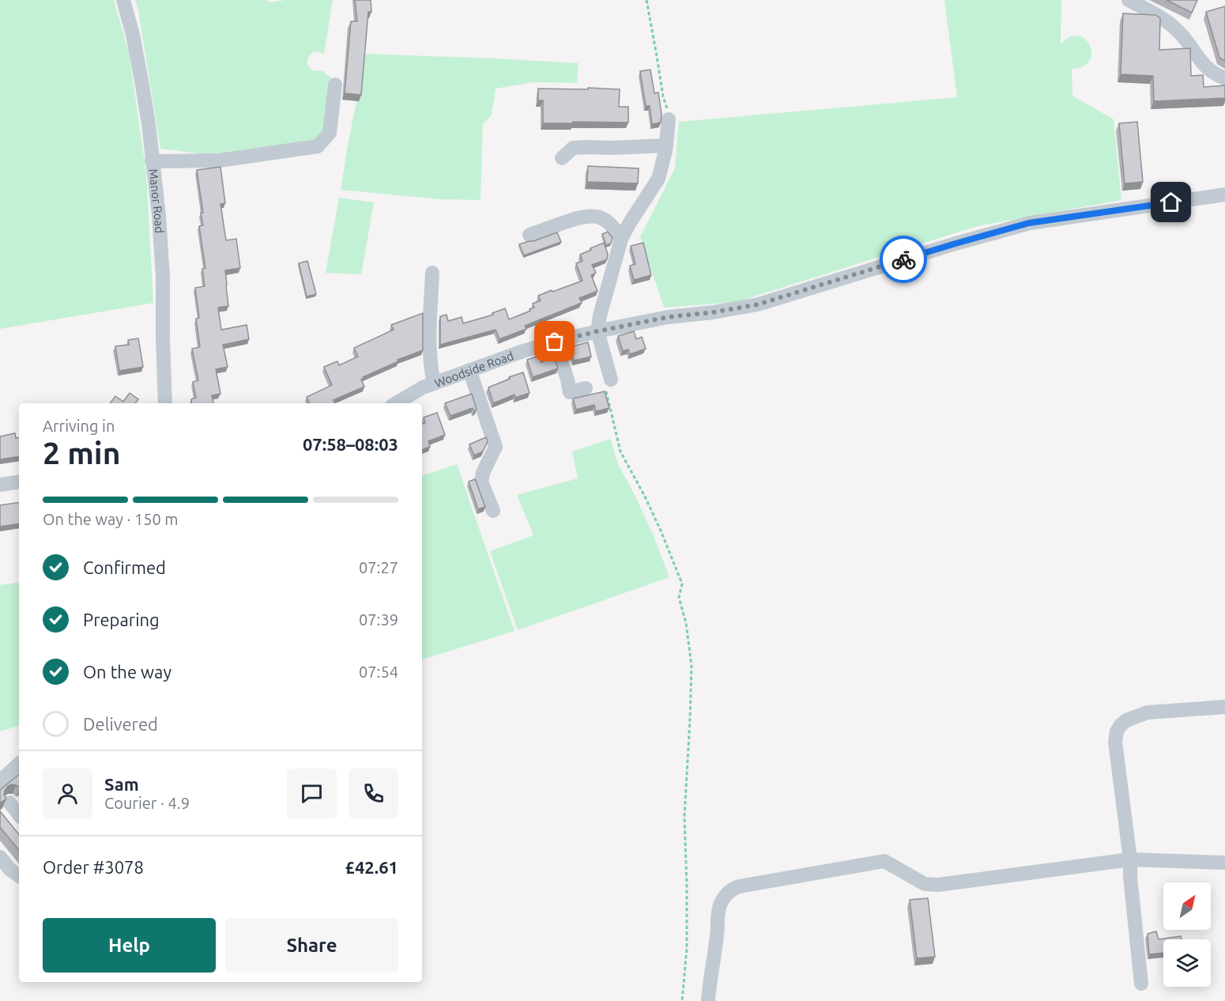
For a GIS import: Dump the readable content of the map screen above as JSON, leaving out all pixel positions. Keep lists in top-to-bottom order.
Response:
{
  "streets": {
    "street": ["Manor Road", "Woodside Road"]
  },
  "north": "top right",
  "page": {
    "heading": ["2 min", "Arriving in", "07:58–08:03"],
    "panel": [
      "Sam",
      "Courier · 4.9",
      "Order #3078",
      "£42.61"
    ],
    "bar": "On the way · 150 m",
    "list": [
      ["Confirmed", "07:27"],
      ["Preparing", "07:39"],
      ["On the way", "07:54"],
      "Delivered"
    ],
    "buttons": ["Help", "Share"]
  }
}
